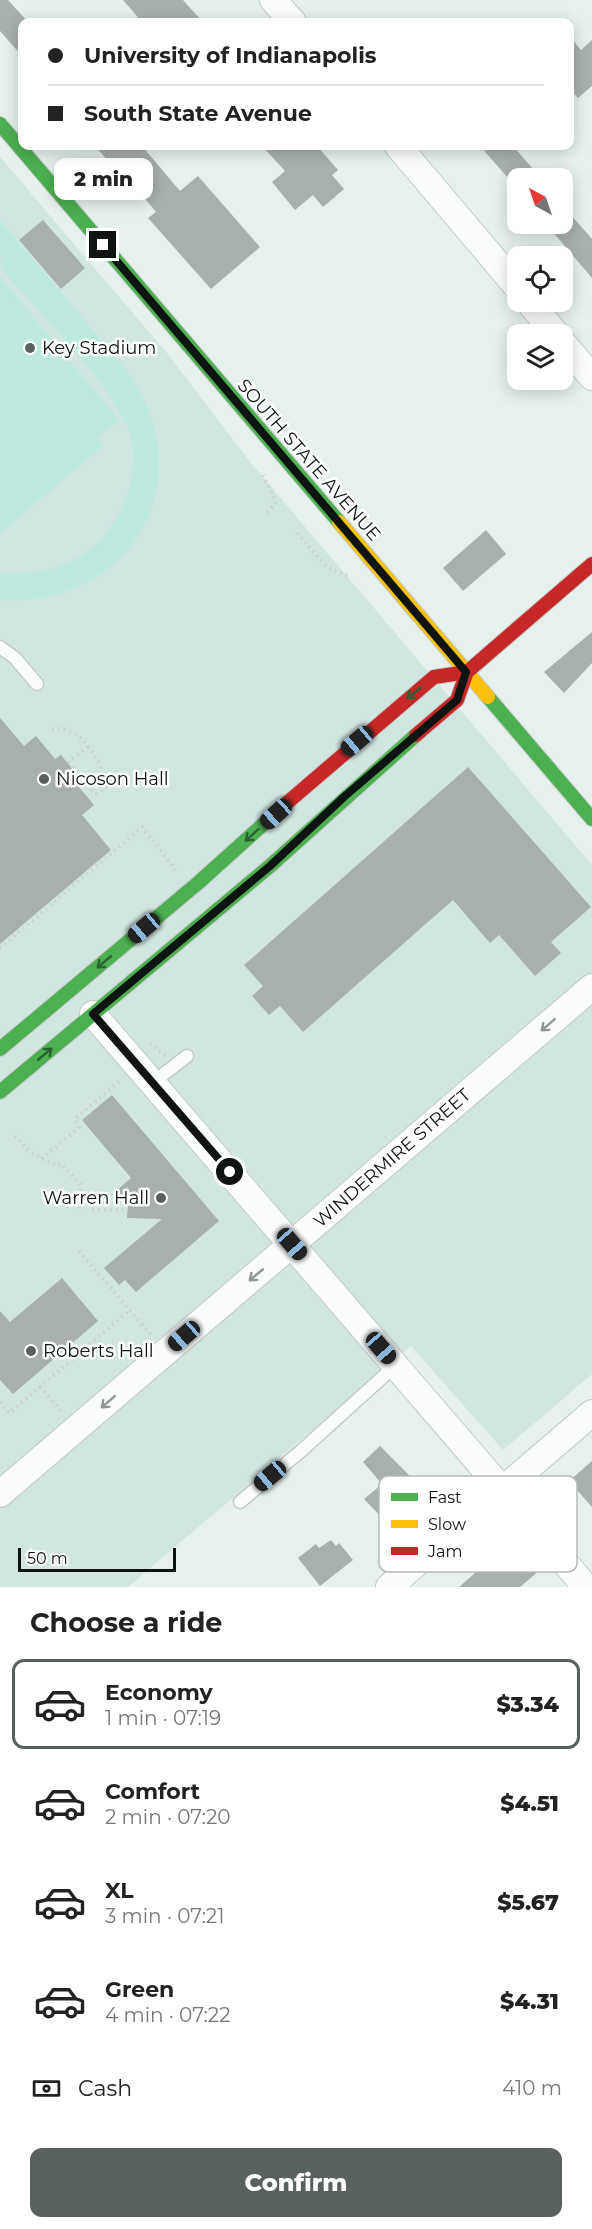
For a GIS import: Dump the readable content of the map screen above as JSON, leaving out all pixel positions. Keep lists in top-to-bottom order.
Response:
{
  "streets": {
    "main road": ["SOUTH STATE AVENUE"],
    "street": ["WINDERMIRE STREET"]
  },
  "one_way": ["WINDERMIRE STREET"],
  "places": [
    "Key Stadium",
    "Nicoson Hall",
    "Warren Hall",
    "Roberts Hall"
  ],
  "legend": ["Fast", "Slow", "Jam"],
  "scale_bar": "50 m",
  "north": "top left",
  "page": {
    "banner": ["University of Indianapolis", "South State Avenue"],
    "bubble": "2 min",
    "scale": "50 m",
    "heading": "Choose a ride",
    "list": [
      {
        "name": "Economy",
        "note": "1 min · 07:19",
        "value": "$3.34"
      },
      {
        "name": "Comfort",
        "note": "2 min · 07:20",
        "value": "$4.51"
      },
      {
        "name": "XL",
        "note": "3 min · 07:21",
        "value": "$5.67"
      },
      {
        "name": "Green",
        "note": "4 min · 07:22",
        "value": "$4.31"
      }
    ],
    "pay": ["Cash", "410 m"],
    "buttons": "Confirm"
  }
}
